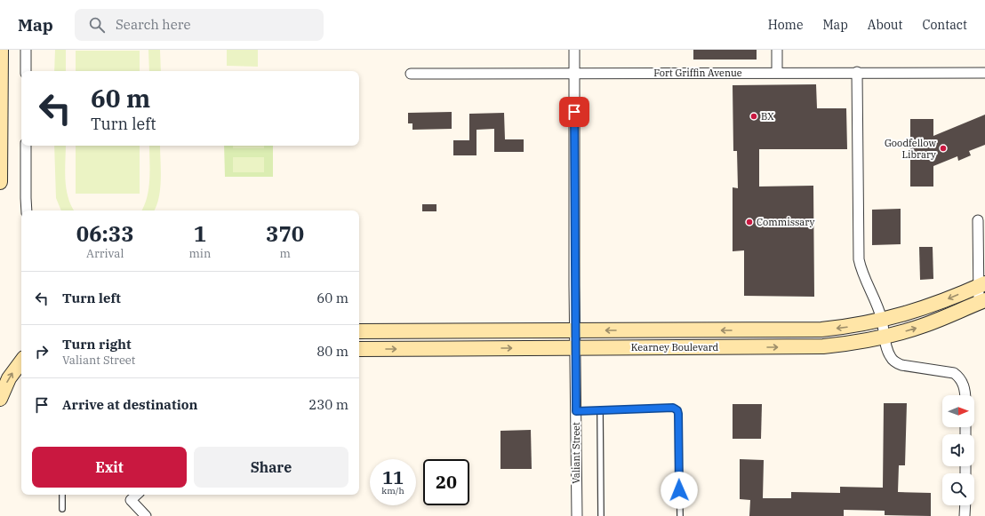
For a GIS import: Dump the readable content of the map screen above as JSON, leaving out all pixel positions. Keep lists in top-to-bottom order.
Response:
{
  "streets": {
    "street": ["Fort Griffin Avenue", "Kearney Boulevard", "Valiant Street"]
  },
  "crossings": [
    ["Fort Griffin Avenue", "Valiant Street"],
    ["Kearney Boulevard", "Valiant Street"]
  ],
  "places": ["BX", "Goodfellow Library", "Commissary"],
  "north": "right",
  "page": {
    "header": "Map",
    "search": "Search here",
    "nav": [
      "Home",
      "Map",
      "About",
      "Contact"
    ],
    "turn": ["60 m", "Turn left"],
    "eta": [
      "06:33",
      "Arrival",
      "1",
      "min",
      "370",
      "m"
    ],
    "list": [
      {
        "name": "Turn left",
        "value": "60 m"
      },
      {
        "name": "Turn right",
        "note": "Valiant Street",
        "value": "80 m"
      },
      {
        "name": "Arrive at destination",
        "value": "230 m"
      }
    ],
    "buttons": ["Exit", "Share"],
    "speed": "11 km/h",
    "limit": "20"
  }
}
